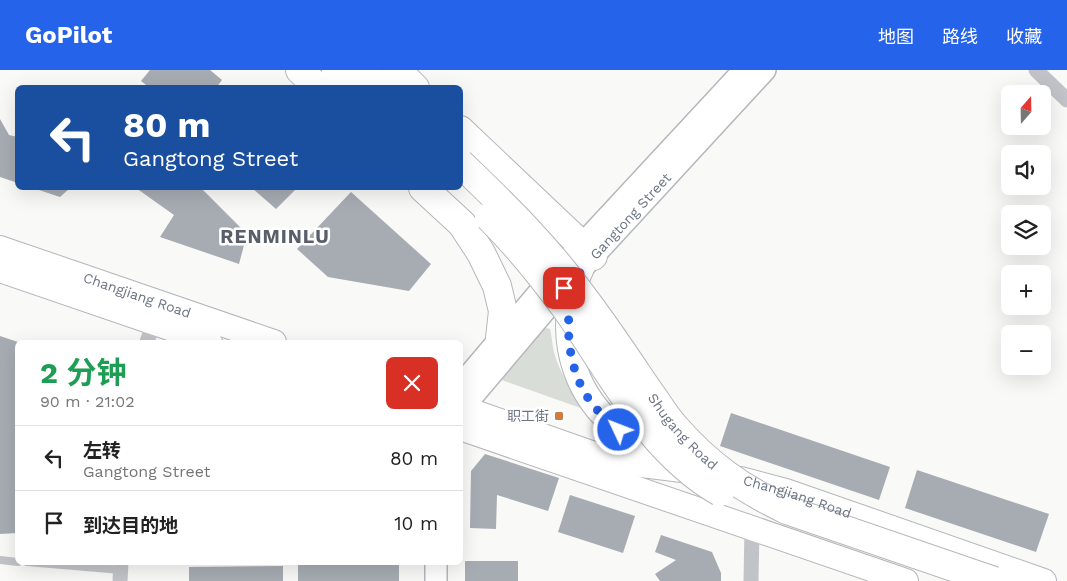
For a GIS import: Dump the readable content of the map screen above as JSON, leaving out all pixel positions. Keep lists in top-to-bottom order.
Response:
{
  "streets": {
    "highway": ["Shugang Road"],
    "main road": ["Changjiang Road"],
    "street": ["Gangtong Street"]
  },
  "districts": ["RENMINLU"],
  "places": {
    "transit": ["职工街"]
  },
  "north": "top",
  "page": {
    "header": "GoPilot",
    "nav": ["地图", "路线", "收藏"],
    "map_buttons": ["+", "−"],
    "turn": ["80 m", "Gangtong Street"],
    "heading": ["2 分钟", "90 m · 21:02"],
    "list": [
      {
        "name": "左转",
        "note": "Gangtong Street",
        "value": "80 m"
      },
      {
        "name": "到达目的地",
        "value": "10 m"
      }
    ]
  }
}
